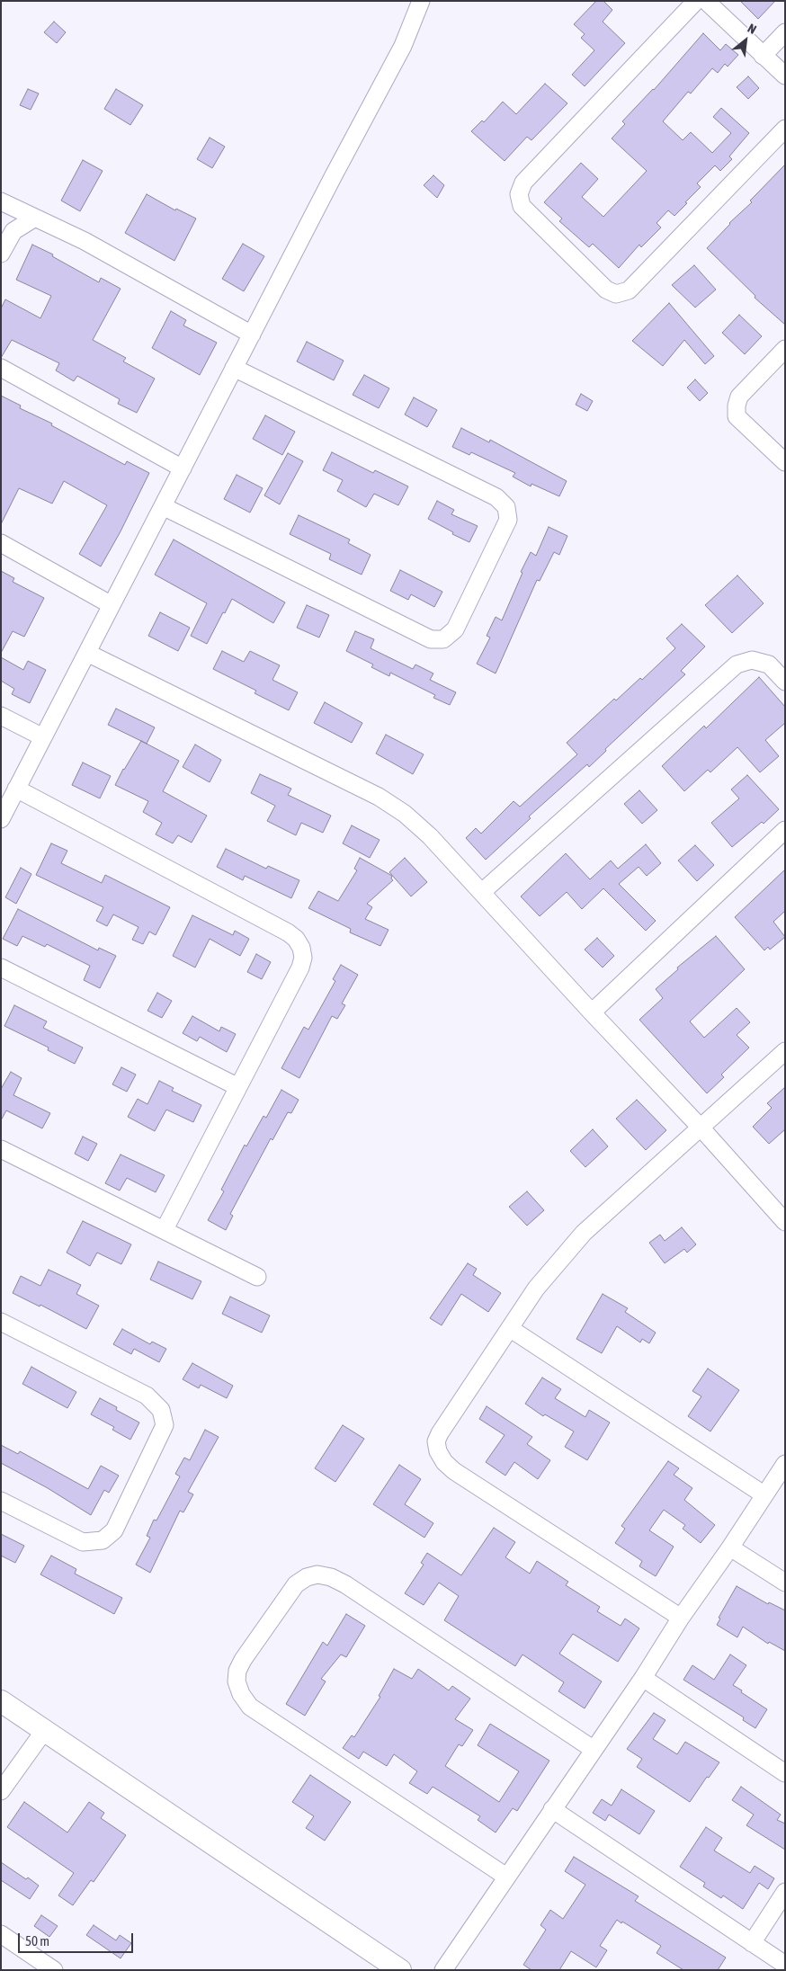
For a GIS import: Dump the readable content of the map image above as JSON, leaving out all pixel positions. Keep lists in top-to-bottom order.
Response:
{
  "scale_bar": "50 m",
  "north": "top right"
}
